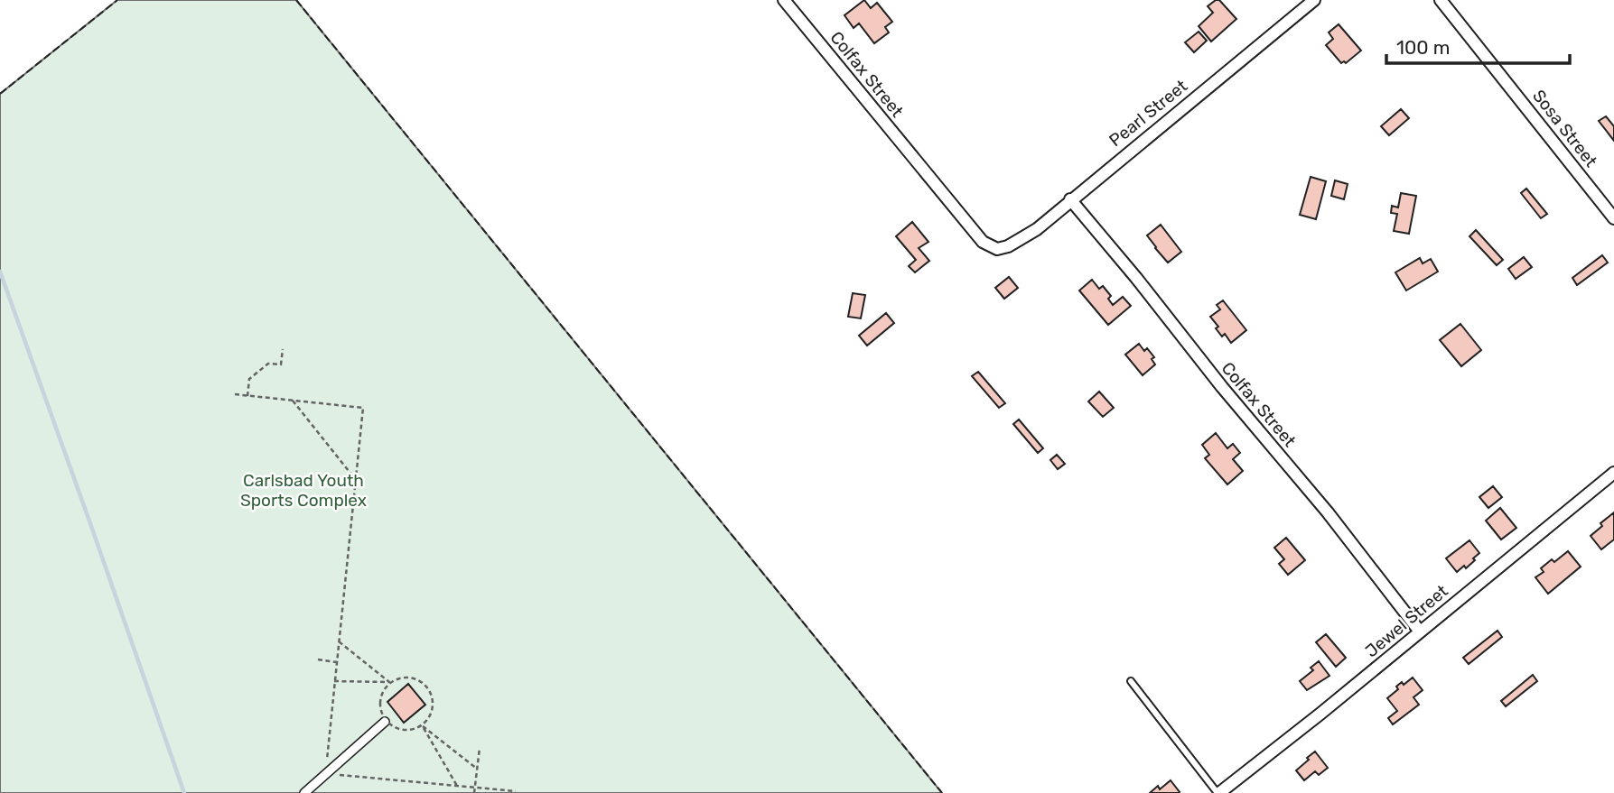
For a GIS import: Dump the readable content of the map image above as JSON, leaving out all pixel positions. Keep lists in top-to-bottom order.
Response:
{
  "streets": {
    "street": [
      "Colfax Street",
      "Pearl Street",
      "Sosa Street",
      "Jewel Street"
    ]
  },
  "crossings": [
    ["Colfax Street", "Pearl Street"],
    ["Colfax Street", "Jewel Street"]
  ],
  "parks": ["Carlsbad Youth Sports Complex"],
  "scale_bar": "100 m"
}
